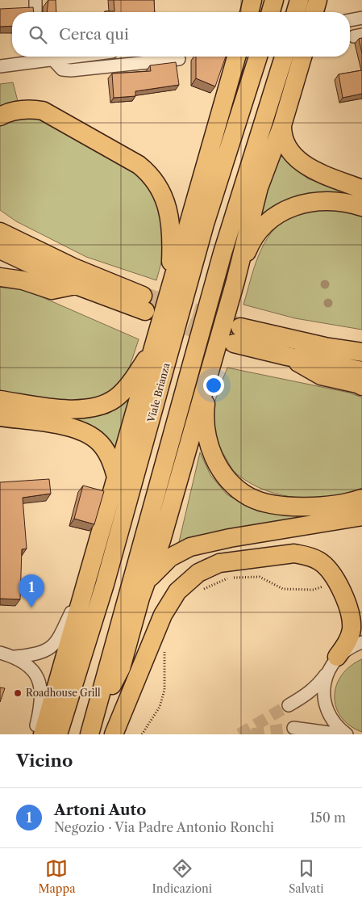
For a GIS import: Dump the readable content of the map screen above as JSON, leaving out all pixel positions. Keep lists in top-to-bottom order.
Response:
{
  "streets": {
    "highway": ["Viale Brianza"]
  },
  "places": ["Roadhouse Grill"],
  "page": {
    "search": "Cerca qui",
    "pins": "1",
    "heading": "Vicino",
    "list": [
      {
        "mark": "1",
        "name": "Artoni Auto",
        "note": "Negozio · Via Padre Antonio Ronchi",
        "value": "150 m"
      }
    ],
    "nav": ["Mappa", "Indicazioni", "Salvati"]
  }
}
